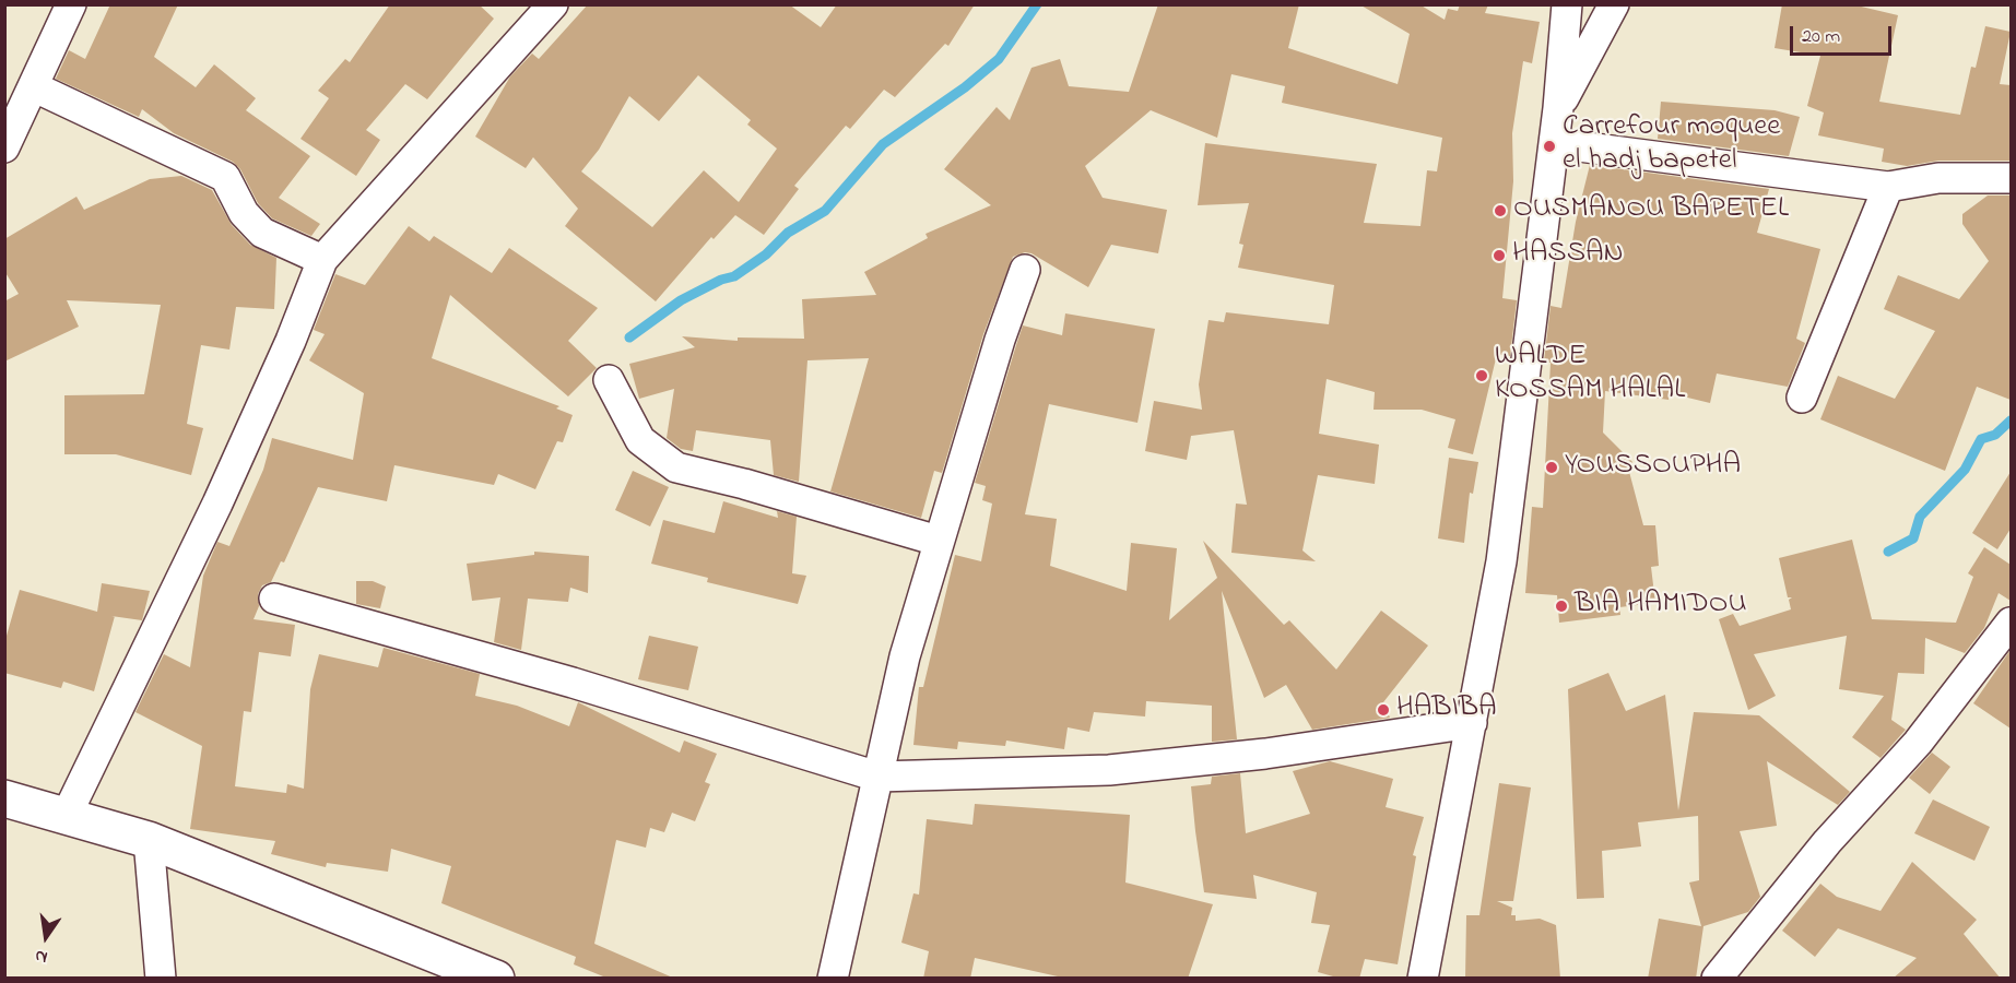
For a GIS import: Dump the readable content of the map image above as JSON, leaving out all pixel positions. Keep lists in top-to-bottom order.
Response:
{
  "places": [
    "Carrefour moquee el hadj bapetel",
    "OUSMANOU BAPETEL",
    "HASSAN",
    "WALDE KOSSAM HALAL",
    "YOUSSOUPHA",
    "BIA HAMIDOU",
    "HABIBA"
  ],
  "scale_bar": "20 m",
  "north": "bottom"
}
